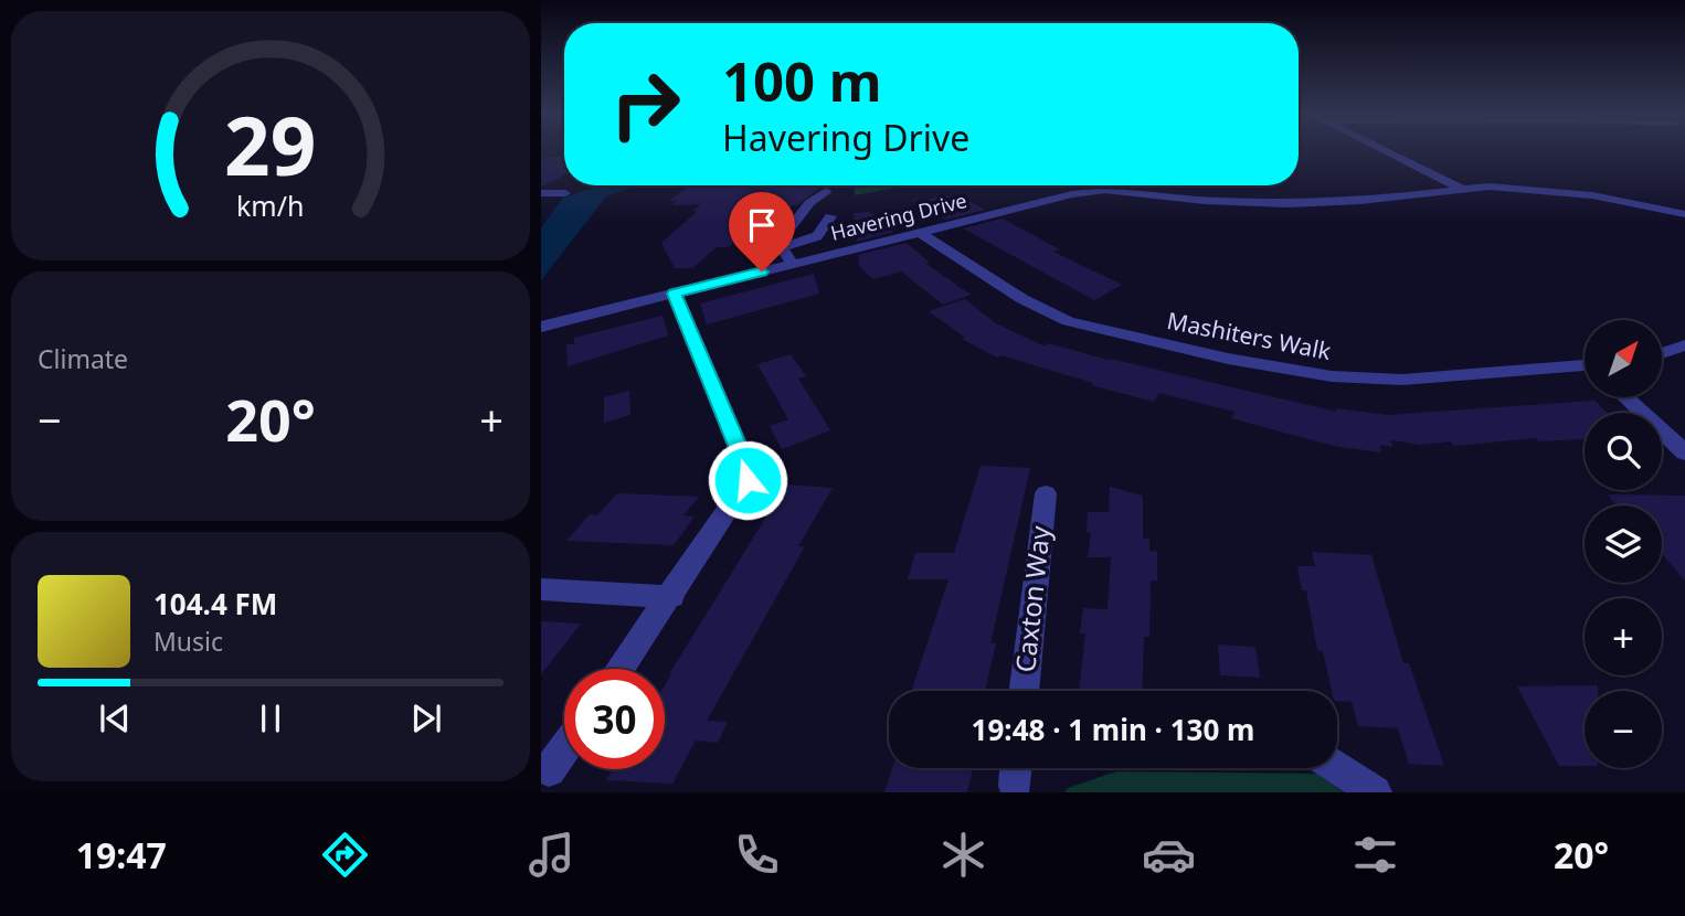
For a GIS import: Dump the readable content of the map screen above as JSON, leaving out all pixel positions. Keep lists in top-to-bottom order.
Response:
{
  "streets": {
    "street": ["Havering Drive", "Mashiters Walk", "Caxton Way"]
  },
  "crossings": [
    ["Havering Drive", "Mashiters Walk"]
  ],
  "north": "top right",
  "page": {
    "turn": ["100 m", "Havering Drive"],
    "tile": "Climate",
    "map_buttons": ["+", "−"],
    "heat": ["−", "20°", "+"],
    "song": ["104.4 FM", "Music"],
    "limit": "30",
    "trip": "19:48 · 1 min · 130 m",
    "tabs": ["19:47", "20°"],
    "gauge": ["29", "km/h"]
  }
}
